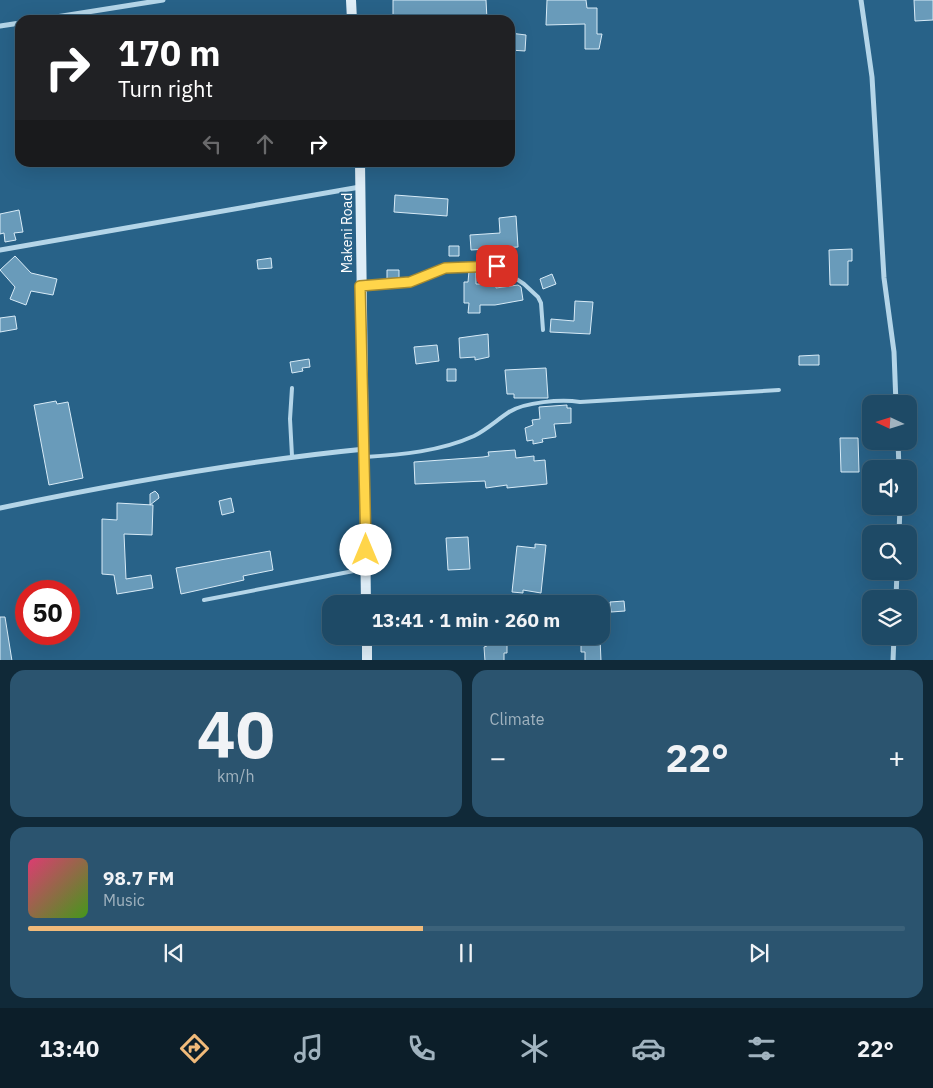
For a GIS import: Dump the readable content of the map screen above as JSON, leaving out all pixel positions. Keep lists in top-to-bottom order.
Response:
{
  "streets": {
    "main road": ["Makeni Road"]
  },
  "north": "left",
  "page": {
    "turn": ["170 m", "Turn right"],
    "limit": "50",
    "trip": "13:41 · 1 min · 260 m",
    "tile": [
      ["40", "km/h"],
      "Climate"
    ],
    "heat": ["−", "22°", "+"],
    "song": ["98.7 FM", "Music"],
    "tabs": ["13:40", "22°"]
  }
}
